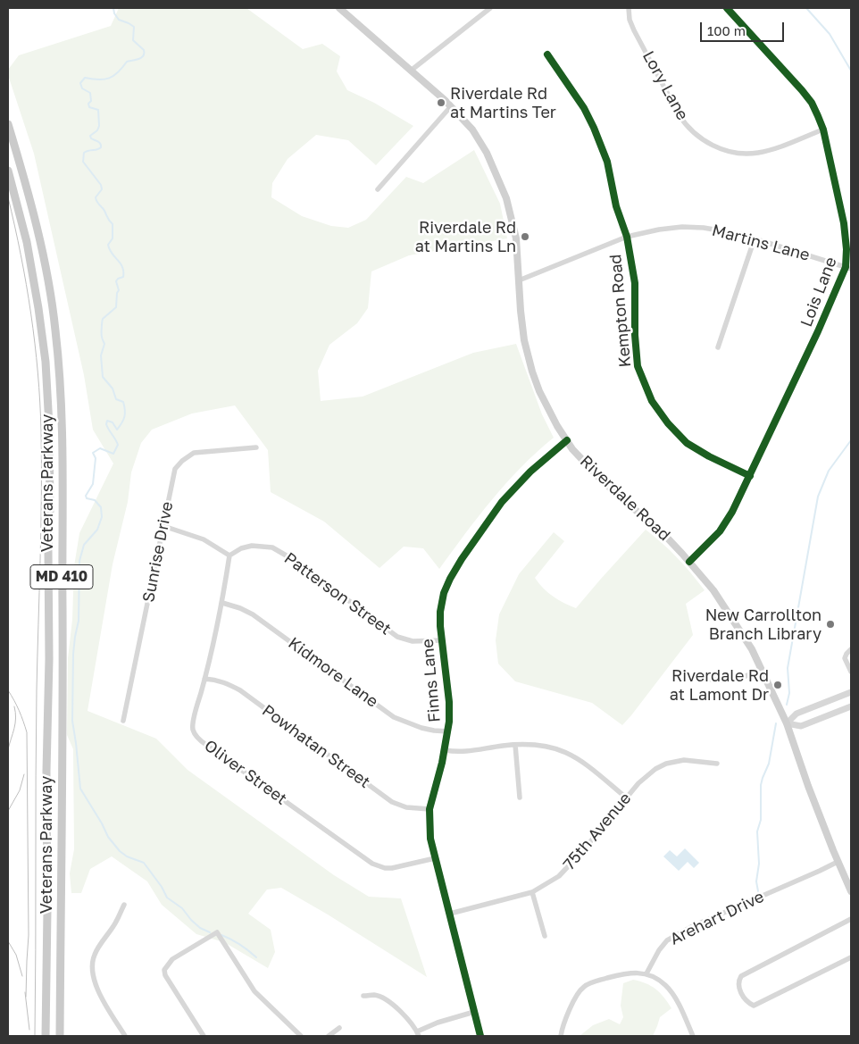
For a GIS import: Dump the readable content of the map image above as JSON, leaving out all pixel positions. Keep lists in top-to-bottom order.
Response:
{
  "streets": {
    "main road": ["Veterans Parkway", "Riverdale Road", "MD 410"],
    "street": [
      "Lory Lane",
      "Martins Lane",
      "Lois Lane",
      "Kempton Road",
      "Sunrise Drive",
      "Patterson Street",
      "Kidmore Lane",
      "Finns Lane",
      "Powhatan Street",
      "Oliver Street",
      "75th Avenue",
      "Arehart Drive"
    ]
  },
  "crossings": [
    ["Lory Lane", "Lois Lane"],
    ["Martins Lane", "Lois Lane"],
    ["Martins Lane", "Kempton Road"],
    ["Martins Lane", "Riverdale Road"],
    ["Lois Lane", "Kempton Road"],
    ["Lois Lane", "Riverdale Road"],
    ["Riverdale Road", "Finns Lane"],
    ["Riverdale Road", "Arehart Drive"],
    ["Patterson Street", "Finns Lane"],
    ["Patterson Street", "Oliver Street"],
    ["Kidmore Lane", "Finns Lane"],
    ["Kidmore Lane", "Oliver Street"],
    ["Finns Lane", "Powhatan Street"],
    ["Finns Lane", "Oliver Street"],
    ["Finns Lane", "75th Avenue"],
    ["Powhatan Street", "Oliver Street"]
  ],
  "places": [
    "Riverdale Rd at Martins Ter",
    "Riverdale Rd at Martins Ln",
    "New Carrollton Branch Library",
    "Riverdale Rd at Lamont Dr"
  ],
  "scale_bar": "100 m"
}
